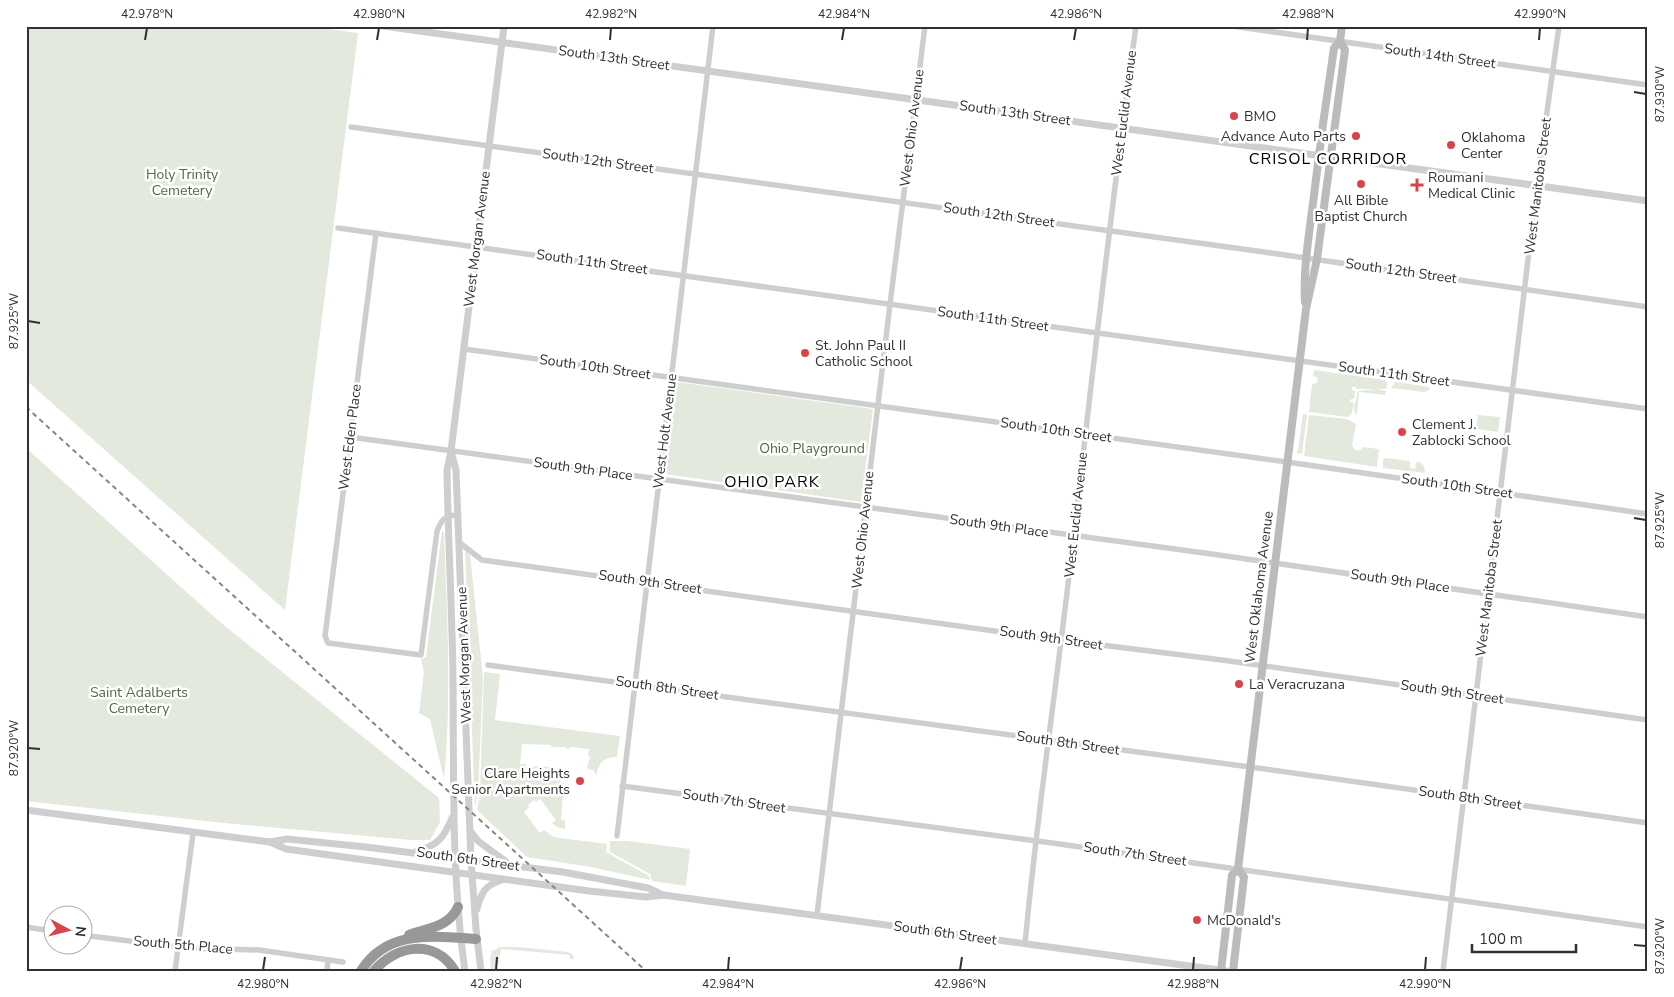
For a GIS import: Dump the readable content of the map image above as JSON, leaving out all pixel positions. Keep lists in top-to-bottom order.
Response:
{
  "streets": {
    "main road": ["West Oklahoma Avenue"],
    "street": [
      "South 14th Street",
      "South 13th Street",
      "West Euclid Avenue",
      "West Ohio Avenue",
      "South 12th Street",
      "West Manitoba Street",
      "West Morgan Avenue",
      "South 11th Street",
      "South 10th Street",
      "West Holt Avenue",
      "West Eden Place",
      "South 9th Place",
      "South 9th Street",
      "South 8th Street",
      "South 7th Street",
      "South 6th Street",
      "South 5th Place"
    ]
  },
  "crossings": [
    ["South 14th Street", "West Manitoba Street"],
    ["South 14th Street", "West Oklahoma Avenue"],
    ["South 13th Street", "West Euclid Avenue"],
    ["South 13th Street", "West Ohio Avenue"],
    ["South 13th Street", "West Manitoba Street"],
    ["South 13th Street", "West Morgan Avenue"],
    ["South 13th Street", "West Holt Avenue"],
    ["South 13th Street", "West Oklahoma Avenue"],
    ["West Euclid Avenue", "South 12th Street"],
    ["West Euclid Avenue", "South 11th Street"],
    ["West Euclid Avenue", "South 10th Street"],
    ["West Euclid Avenue", "South 9th Place"],
    ["West Euclid Avenue", "South 9th Street"],
    ["West Euclid Avenue", "South 8th Street"],
    ["West Euclid Avenue", "South 7th Street"],
    ["West Euclid Avenue", "South 6th Street"],
    ["West Ohio Avenue", "South 12th Street"],
    ["West Ohio Avenue", "South 11th Street"],
    ["West Ohio Avenue", "South 10th Street"],
    ["West Ohio Avenue", "South 9th Place"],
    ["West Ohio Avenue", "South 9th Street"],
    ["West Ohio Avenue", "South 8th Street"],
    ["West Ohio Avenue", "South 7th Street"],
    ["West Ohio Avenue", "South 6th Street"],
    ["South 12th Street", "West Manitoba Street"],
    ["South 12th Street", "West Morgan Avenue"],
    ["South 12th Street", "West Holt Avenue"],
    ["South 12th Street", "West Oklahoma Avenue"],
    ["West Manitoba Street", "South 11th Street"],
    ["West Manitoba Street", "South 10th Street"],
    ["West Manitoba Street", "South 9th Place"],
    ["West Manitoba Street", "South 9th Street"],
    ["West Manitoba Street", "South 8th Street"],
    ["West Manitoba Street", "South 7th Street"],
    ["West Morgan Avenue", "South 11th Street"],
    ["West Morgan Avenue", "South 10th Street"],
    ["West Morgan Avenue", "West Eden Place"],
    ["West Morgan Avenue", "South 9th Place"],
    ["West Morgan Avenue", "South 9th Street"],
    ["West Morgan Avenue", "South 6th Street"],
    ["South 11th Street", "West Holt Avenue"],
    ["South 11th Street", "West Eden Place"],
    ["South 11th Street", "West Oklahoma Avenue"],
    ["South 10th Street", "West Holt Avenue"],
    ["South 10th Street", "West Oklahoma Avenue"],
    ["West Holt Avenue", "South 9th Place"],
    ["West Holt Avenue", "South 9th Street"],
    ["West Holt Avenue", "South 8th Street"],
    ["West Holt Avenue", "South 7th Street"],
    ["West Eden Place", "South 9th Place"],
    ["South 9th Place", "West Oklahoma Avenue"],
    ["South 9th Street", "West Oklahoma Avenue"],
    ["West Oklahoma Avenue", "South 8th Street"],
    ["West Oklahoma Avenue", "South 7th Street"],
    ["West Oklahoma Avenue", "South 6th Street"]
  ],
  "districts": ["CRISOL CORRIDOR", "OHIO PARK"],
  "parks": ["Holy Trinity Cemetery", "Ohio Playground", "Saint Adalberts Cemetery"],
  "places": {
    "other": [
      "BMO",
      "Advance Auto Parts",
      "Oklahoma Center",
      "All Bible Baptist Church",
      "St. John Paul II Catholic School",
      "Clement J. Zablocki School",
      "La Veracruzana",
      "Clare Heights Senior Apartments",
      "McDonald's"
    ],
    "health": ["Roumani Medical Clinic"]
  },
  "scale_bar": "100 m",
  "north": "right",
  "coordinates": [
    "42.978°N",
    "42.980°N",
    "42.982°N",
    "42.984°N",
    "42.986°N",
    "42.988°N",
    "42.990°N",
    "87.930°W",
    "87.925°W",
    "87.920°W"
  ]
}
